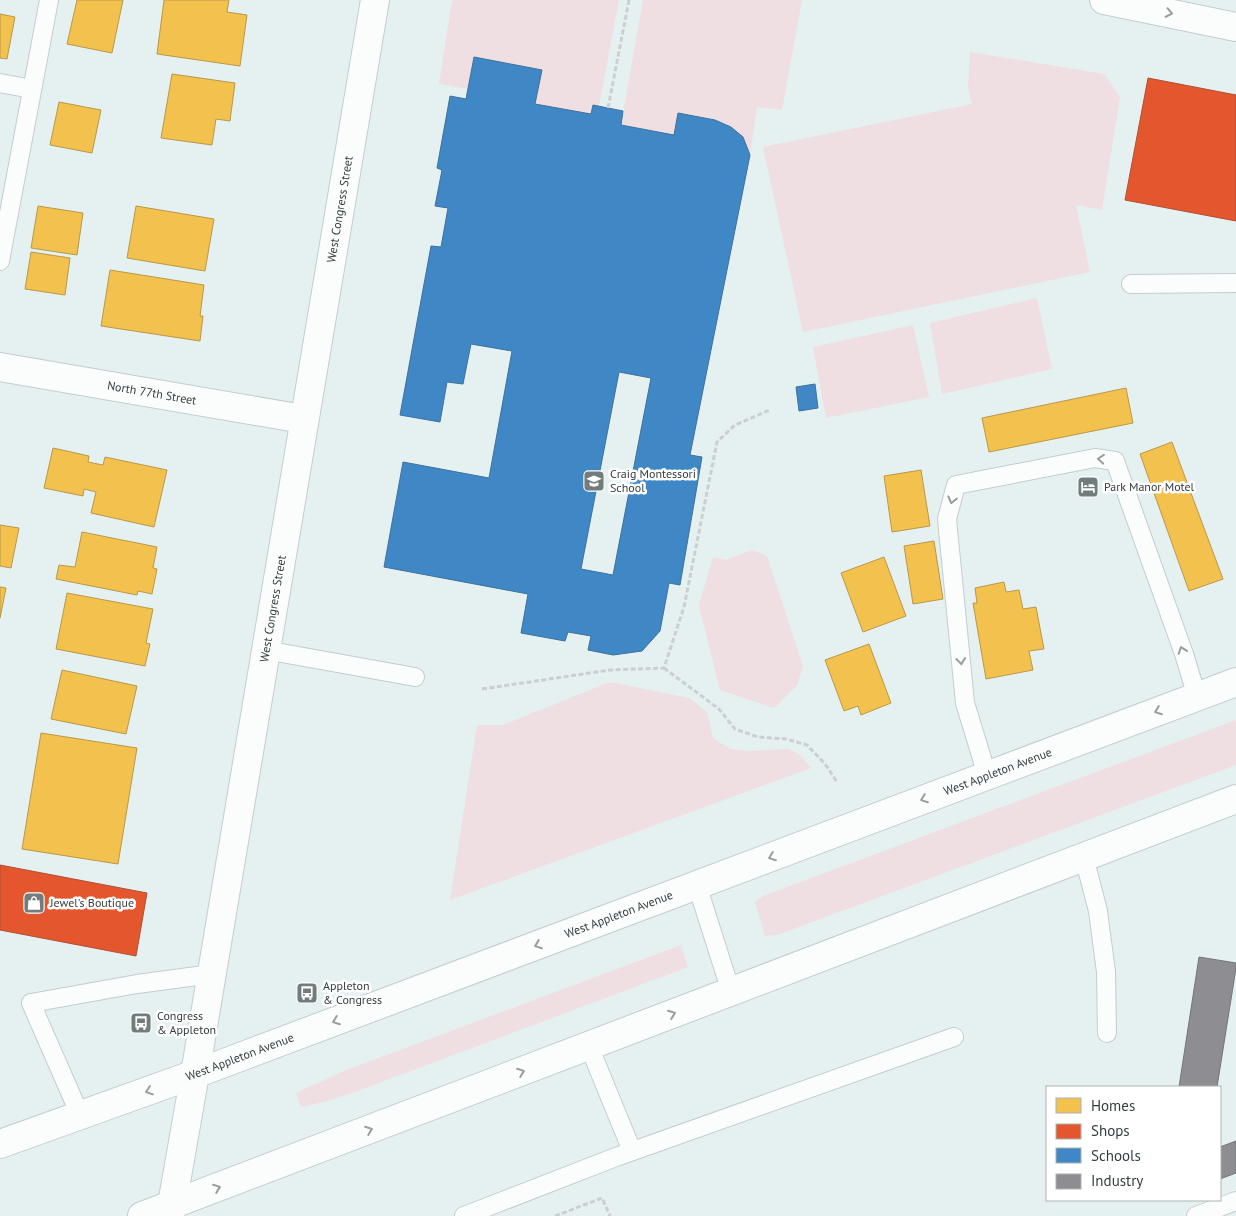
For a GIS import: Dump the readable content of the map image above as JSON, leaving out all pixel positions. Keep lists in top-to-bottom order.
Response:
{
  "streets": {
    "main road": ["West Congress Street", "North 77th Street", "West Appleton Avenue"]
  },
  "crossings": [
    ["West Congress Street", "North 77th Street"],
    ["West Congress Street", "West Appleton Avenue"]
  ],
  "places": {
    "school or university": ["Craig Montessori School"],
    "hotel": ["Park Manor Motel"],
    "shop": ["Jewel's Boutique"],
    "bus stop": ["Appleton & Congress", "Congress & Appleton"]
  },
  "legend": [
    "Homes",
    "Shops",
    "Schools",
    "Industry"
  ]
}
